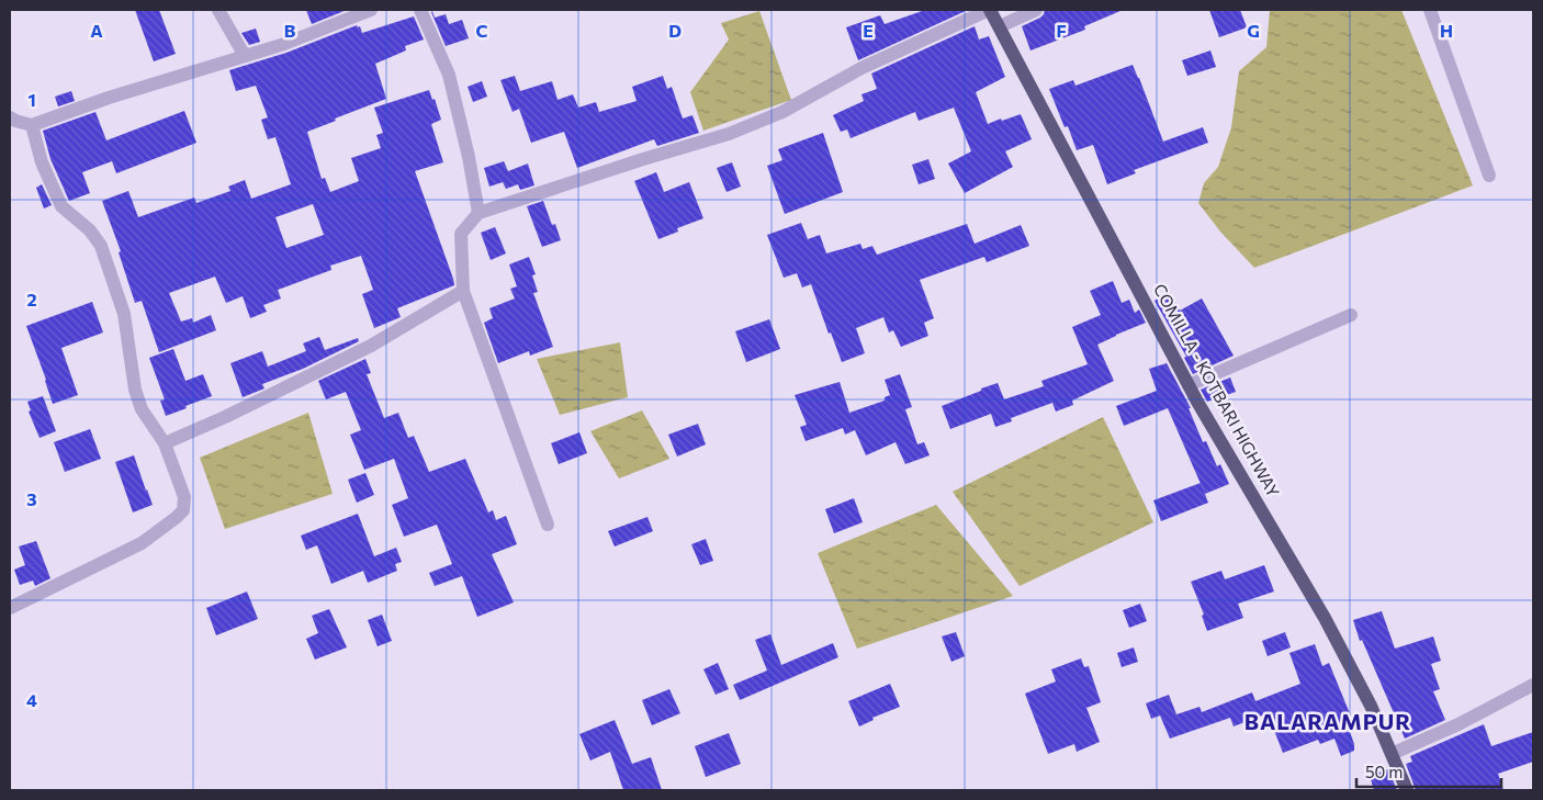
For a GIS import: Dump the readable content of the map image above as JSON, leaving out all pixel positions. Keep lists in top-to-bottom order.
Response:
{
  "streets": {
    "main road": ["COMILLA - KOTBARI HIGHWAY"]
  },
  "districts": ["BALARAMPUR"],
  "scale_bar": "50 m",
  "grid": {
    "columns": [
      "A",
      "B",
      "C",
      "D",
      "E",
      "F",
      "G",
      "H"
    ],
    "rows": [
      "1",
      "2",
      "3",
      "4"
    ]
  }
}
